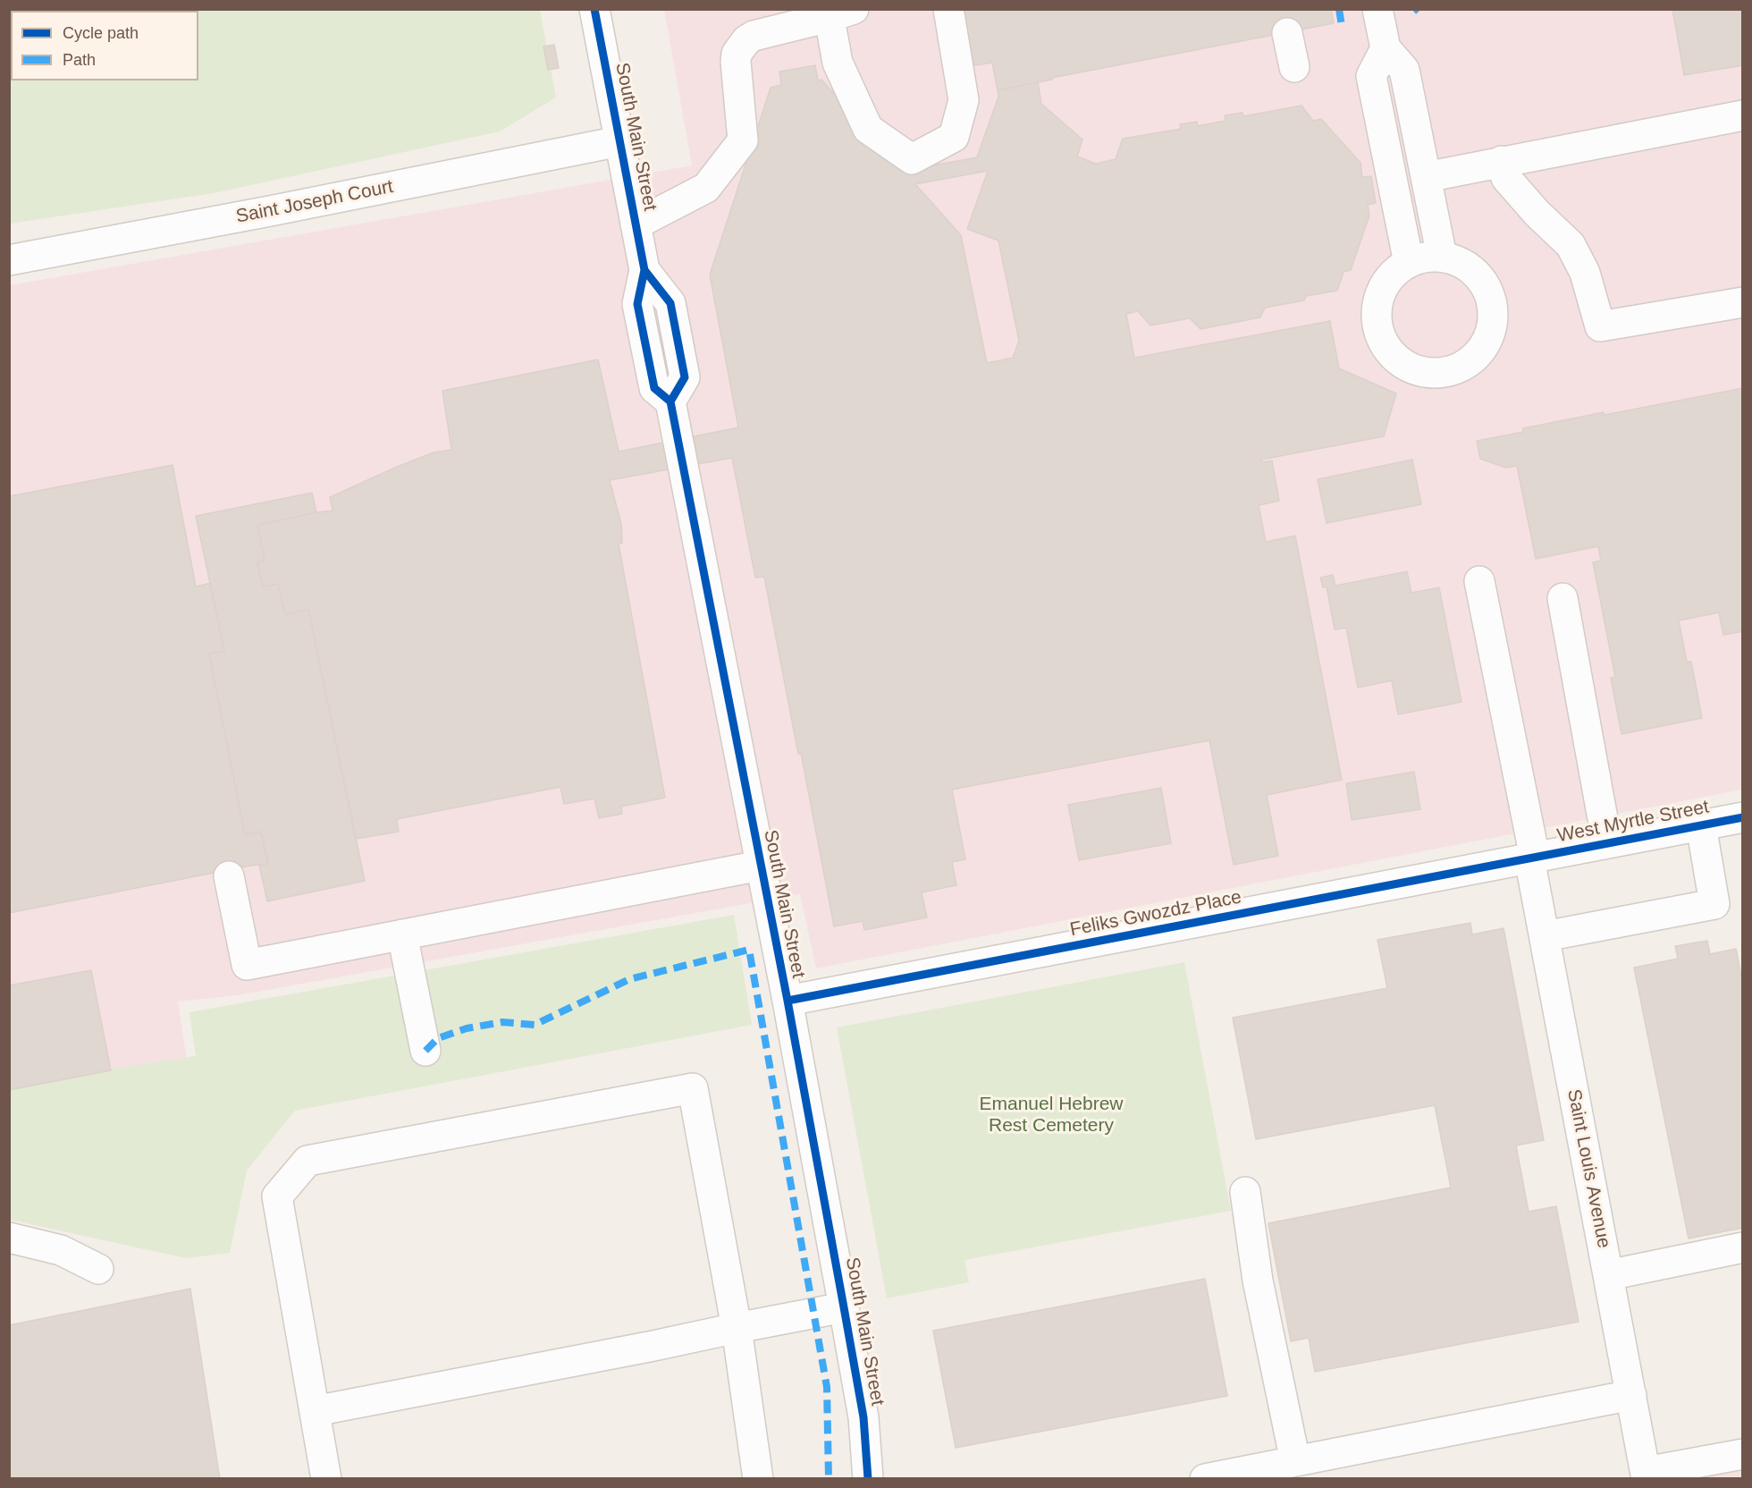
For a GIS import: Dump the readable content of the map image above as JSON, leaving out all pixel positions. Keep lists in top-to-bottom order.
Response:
{
  "streets": {
    "street": [
      "South Main Street",
      "Saint Joseph Court",
      "West Myrtle Street",
      "Feliks Gwozdz Place",
      "Saint Louis Avenue"
    ]
  },
  "crossings": [
    ["South Main Street", "Saint Joseph Court"],
    ["South Main Street", "Feliks Gwozdz Place"],
    ["West Myrtle Street", "Feliks Gwozdz Place"],
    ["West Myrtle Street", "Saint Louis Avenue"],
    ["Feliks Gwozdz Place", "Saint Louis Avenue"]
  ],
  "parks": ["Emanuel Hebrew Rest Cemetery"],
  "legend": ["Cycle path", "Path"]
}
